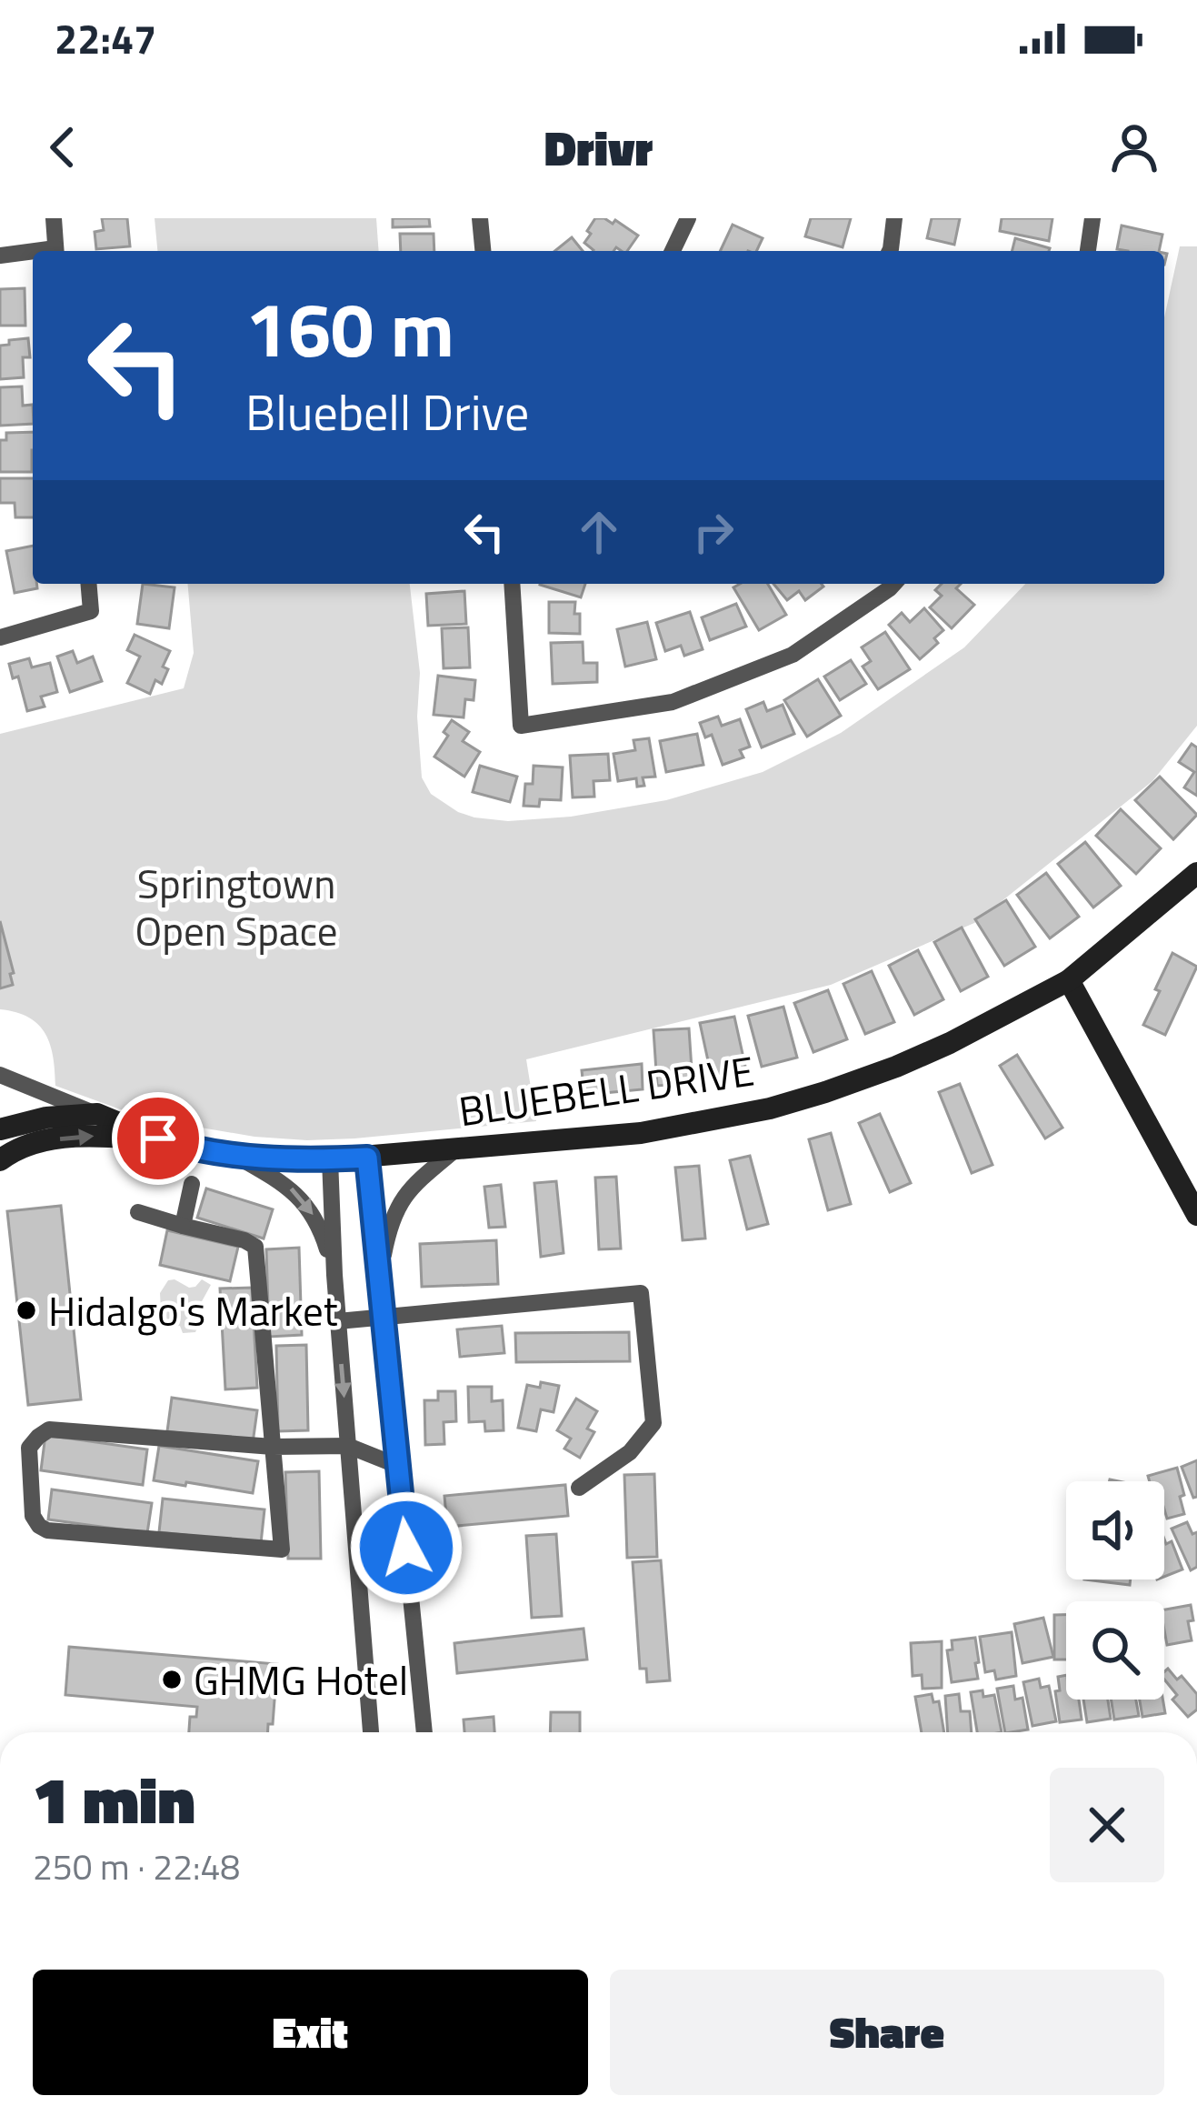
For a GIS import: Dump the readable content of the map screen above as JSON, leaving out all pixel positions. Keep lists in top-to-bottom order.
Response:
{
  "streets": {
    "street": ["BLUEBELL DRIVE"]
  },
  "parks": ["Springtown Open Space"],
  "places": ["Hidalgo's Market", "GHMG Hotel"],
  "page": {
    "status": "22:47",
    "header": "Drivr",
    "turn": ["160 m", "Bluebell Drive"],
    "heading": ["1 min", "250 m · 22:48"],
    "buttons": ["Exit", "Share"]
  }
}
